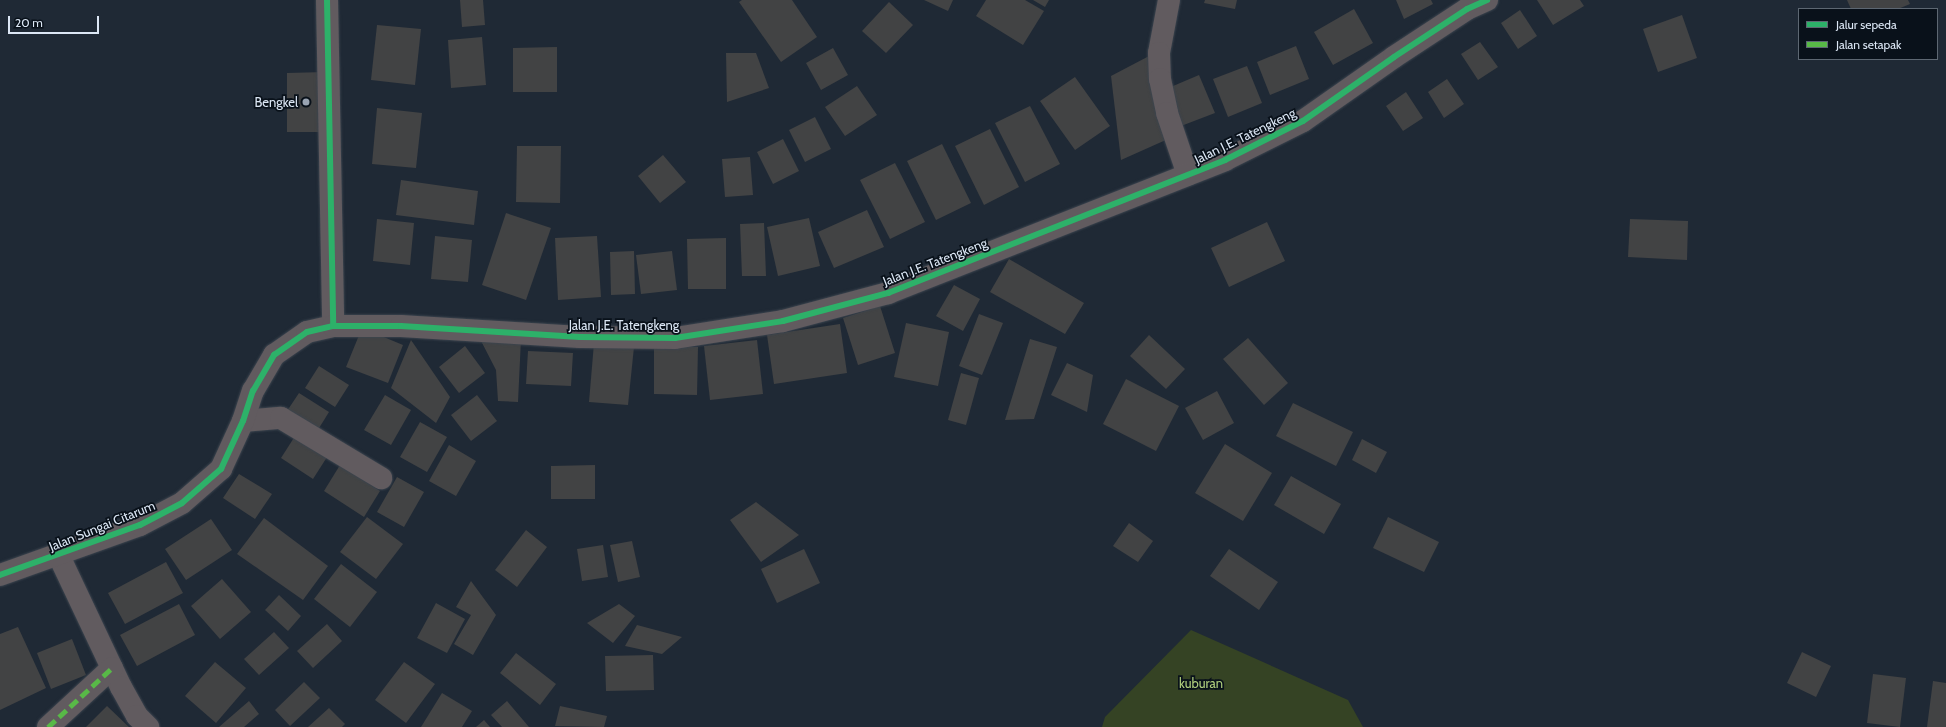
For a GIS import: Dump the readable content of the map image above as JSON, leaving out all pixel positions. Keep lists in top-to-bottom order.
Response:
{
  "streets": {
    "street": ["Jalan J.E. Tatengkeng", "Jalan Sungai Citarum"]
  },
  "crossings": [
    ["Jalan J.E. Tatengkeng", "Jalan Sungai Citarum"]
  ],
  "parks": ["kuburan"],
  "places": ["Bengkel"],
  "legend": ["Jalur sepeda", "Jalan setapak"],
  "scale_bar": "20 m"
}
